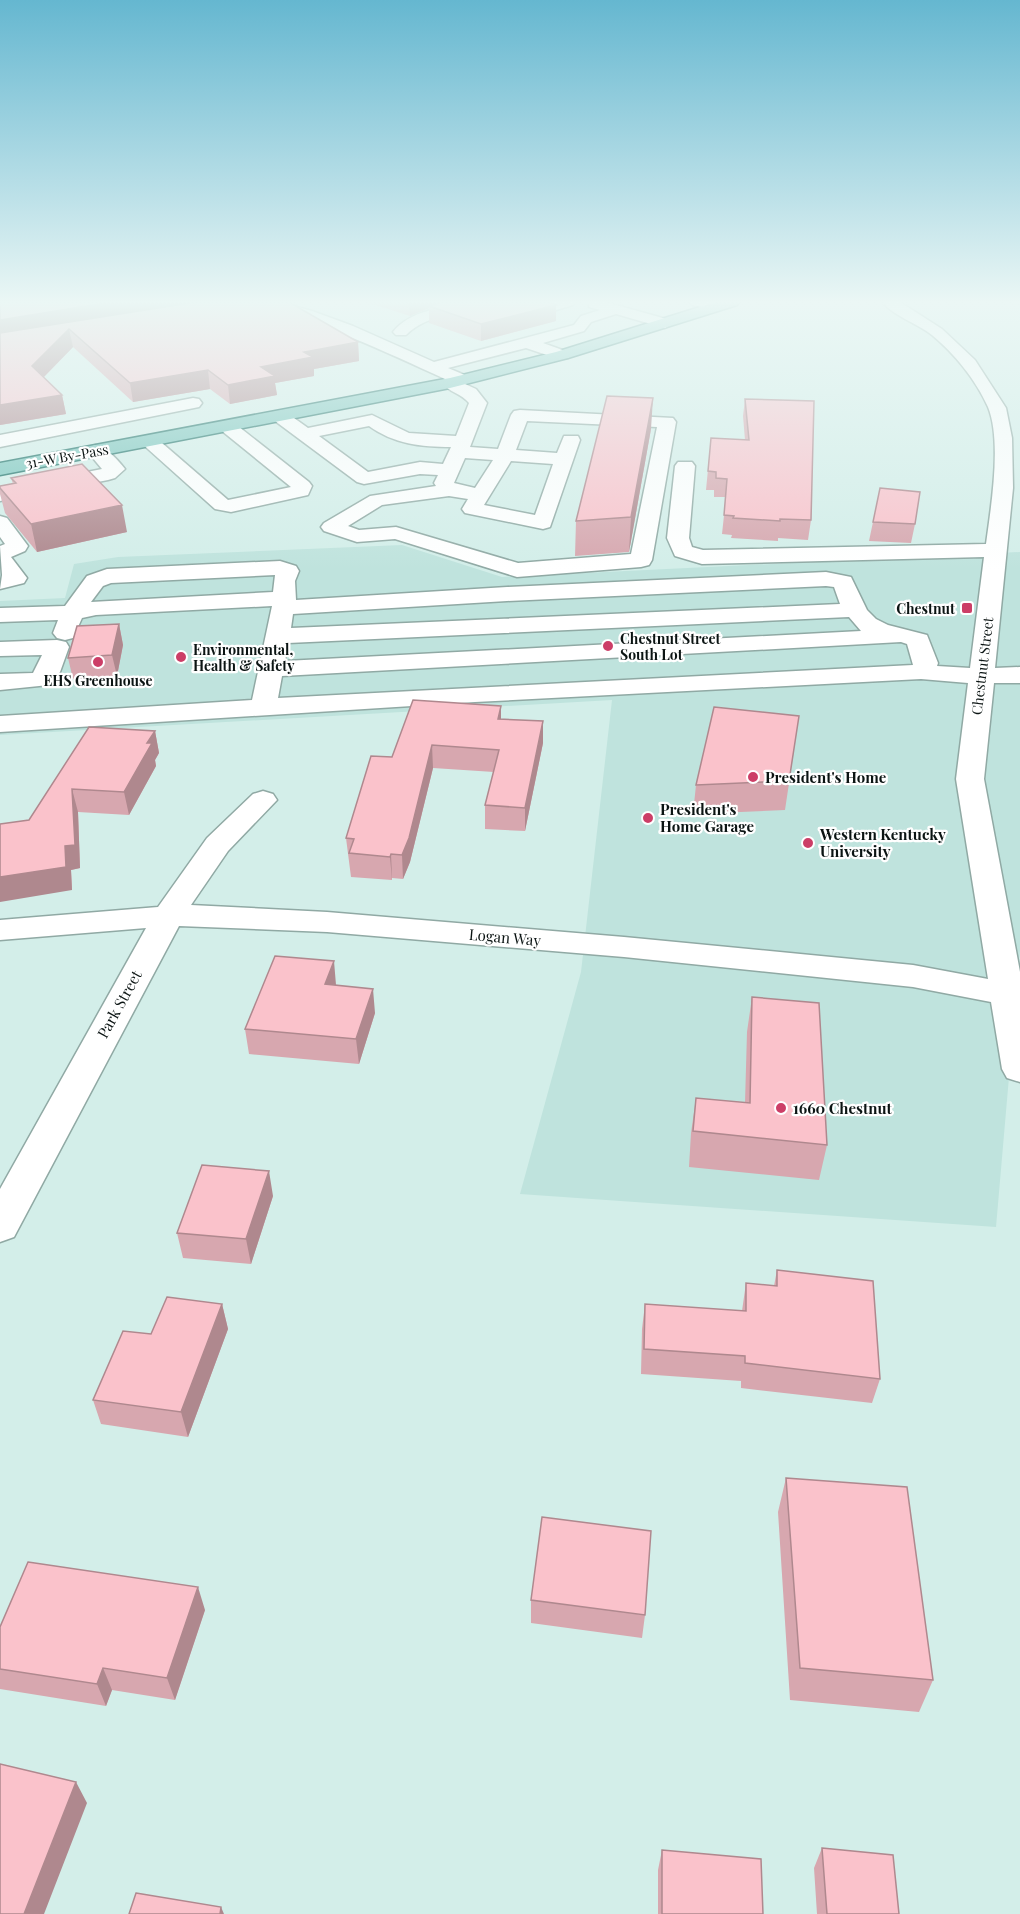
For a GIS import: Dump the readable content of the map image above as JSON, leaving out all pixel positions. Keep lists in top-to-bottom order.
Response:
{
  "streets": {
    "main road": ["31-W By-Pass"],
    "street": ["Chestnut Street", "Logan Way", "Park Street"]
  },
  "crossings": [
    ["Chestnut Street", "Logan Way"],
    ["Logan Way", "Park Street"]
  ],
  "places": {
    "transit": ["Chestnut"],
    "other": [
      "Chestnut Street South Lot",
      "Environmental, Health & Safety",
      "EHS Greenhouse",
      "President's Home",
      "President's Home Garage",
      "Western Kentucky University",
      "1660 Chestnut"
    ]
  }
}
